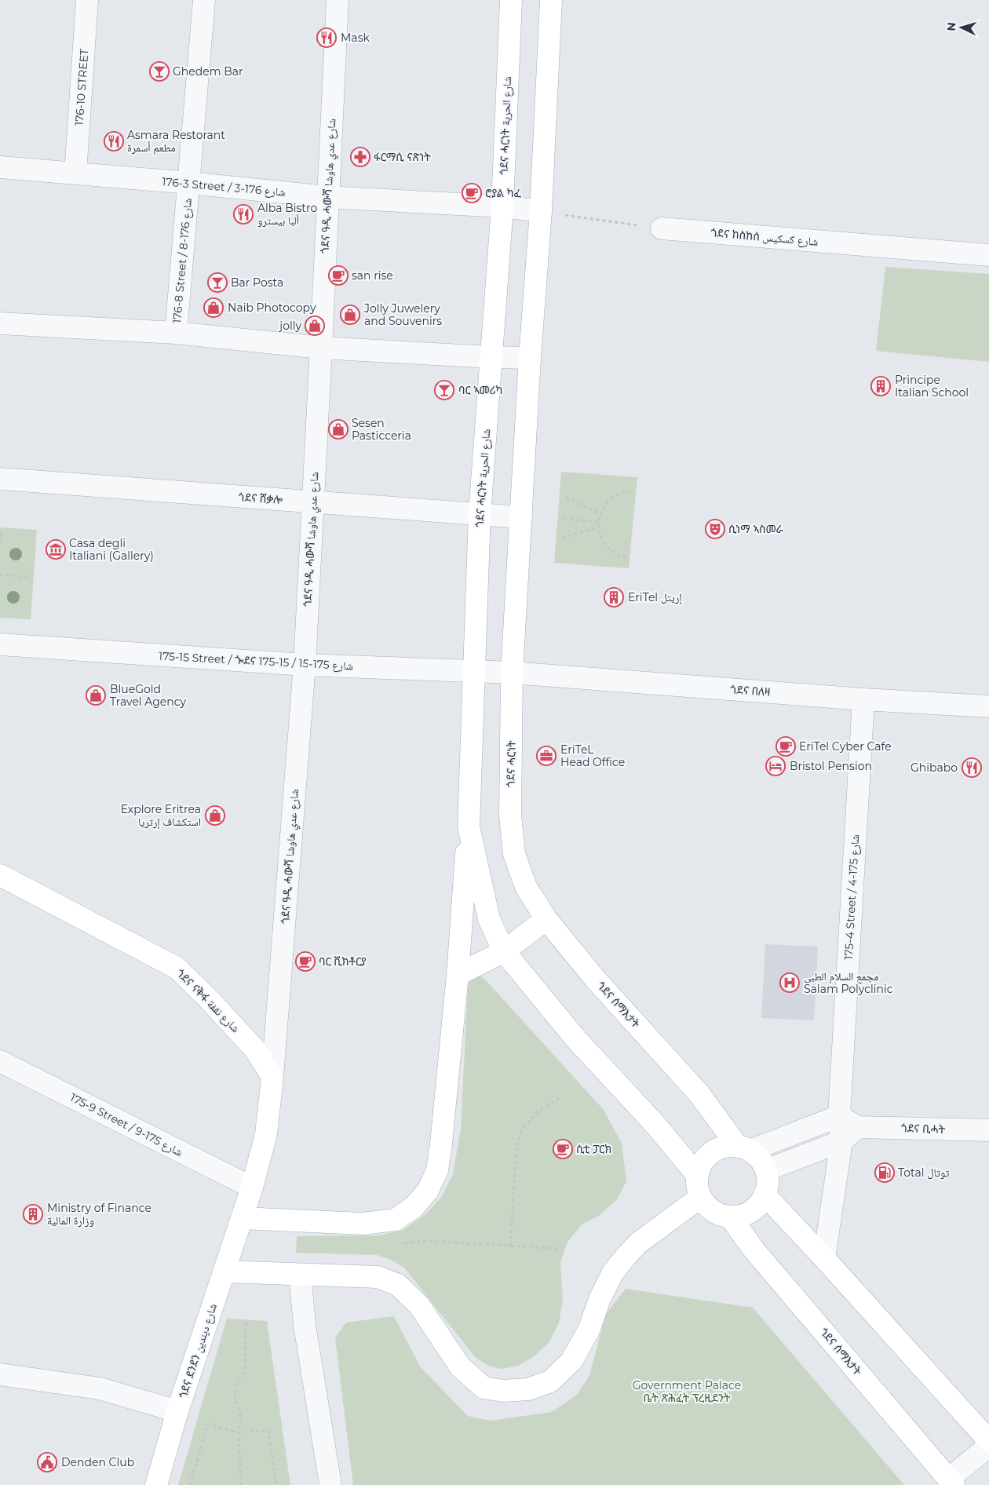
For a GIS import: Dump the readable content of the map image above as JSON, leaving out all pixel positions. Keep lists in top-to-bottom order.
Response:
{
  "streets": {
    "main road": [
      "ጎደና ሓርነት شارع الحرية",
      "ጎደና ሓርነት",
      "ጎደና ናቅፋ شارع نقفة",
      "ጎደና ሰማእታት",
      "ጎደና ደንደን شارع ديندين"
    ],
    "street": [
      "176-10 STREET",
      "ጎደና ዓዲ ሓውሻ شارع عدي هاوشا",
      "176-3 Street / شارع 176-3",
      "ጎደና ከስከሰ شارع كسكيس",
      "176-8 Street / شارع 176-8",
      "ጎደና ሸቃሎ",
      "175-15 Street / ጐደና 175-15 / شارع 175-15",
      "ጎደና በለዛ",
      "175-4 Street / شارع 175-4",
      "175-9 Street / شارع 175-9",
      "ጎደና ቢሓት"
    ]
  },
  "crossings": [
    ["176-10 STREET", "176-3 Street / شارع 176-3"],
    ["ጎደና ሓርነት شارع الحرية", "176-3 Street / شارع 176-3"],
    ["ጎደና ሓርነት شارع الحرية", "ጎደና ሸቃሎ"],
    ["ጎደና ሓርነት شارع الحرية", "175-15 Street / ጐደና 175-15 / شارع 175-15"],
    ["ጎደና ዓዲ ሓውሻ شارع عدي هاوشا", "176-3 Street / شارع 176-3"],
    ["ጎደና ዓዲ ሓውሻ شارع عدي هاوشا", "ጎደና ሸቃሎ"],
    ["ጎደና ዓዲ ሓውሻ شارع عدي هاوشا", "175-15 Street / ጐደና 175-15 / شارع 175-15"],
    ["ጎደና ዓዲ ሓውሻ شارع عدي هاوشا", "ጎደና ናቅፋ شارع نقفة"],
    ["176-3 Street / شارع 176-3", "176-8 Street / شارع 176-8"],
    ["175-15 Street / ጐደና 175-15 / شارع 175-15", "ጎደና በለዛ"],
    ["175-15 Street / ጐደና 175-15 / شارع 175-15", "ጎደና ሓርነት"],
    ["ጎደና በለዛ", "ጎደና ሓርነት"],
    ["ጎደና በለዛ", "175-4 Street / شارع 175-4"],
    ["ጎደና ሓርነት", "ጎደና ሰማእታት"],
    ["175-4 Street / شارع 175-4", "ጎደና ቢሓት"]
  ],
  "parks": ["Government Palace ቤት ጽሕፈት ፕረዚደንት"],
  "places": {
    "restaurant": [
      "Mask",
      "Asmara Restorant مطعم أسمرة",
      "Alba Bistro ألبا بيسترو",
      "Ghibabo"
    ],
    "bar": ["Ghedem Bar", "Bar Posta", "ባር ኣመሪካ"],
    "pharmacy": ["ፋርማሲ ናጽነት"],
    "cafe": [
      "ሮያል ካፈ",
      "san rise",
      "EriTel Cyber Cafe",
      "ባር ቪክቶርያ",
      "ሲቲ ፓርክ"
    ],
    "shop": [
      "Naib Photocopy",
      "Jolly Juwelery and Souvenirs",
      "jolly",
      "Sesen Pasticceria",
      "BlueGold Travel Agency",
      "Explore Eritrea استكشاف إرتريا"
    ],
    "building": ["Principe Italian School", "EriTel إريتل", "Ministry of Finance وزارة المالية"],
    "theatre": ["ሲነማ ኣስመራ"],
    "museum": ["Casa degli Italiani (Gallery)"],
    "office": ["EriTeL Head Office"],
    "hotel": ["Bristol Pension"],
    "hospital": ["مجمع السلام الطبي Salam Polyclinic"],
    "fuel station": ["Total توتال"],
    "public building": ["Denden Club"]
  },
  "north": "left"
}
